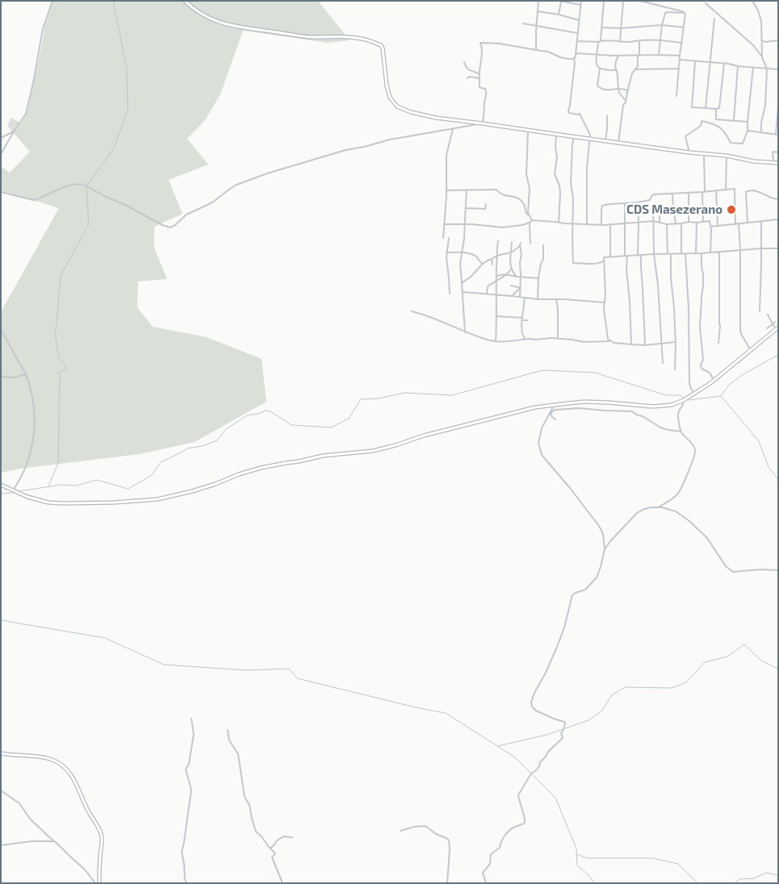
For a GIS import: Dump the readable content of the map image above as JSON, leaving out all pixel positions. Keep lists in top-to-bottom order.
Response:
{
  "places": ["CDS Masezerano"]
}
